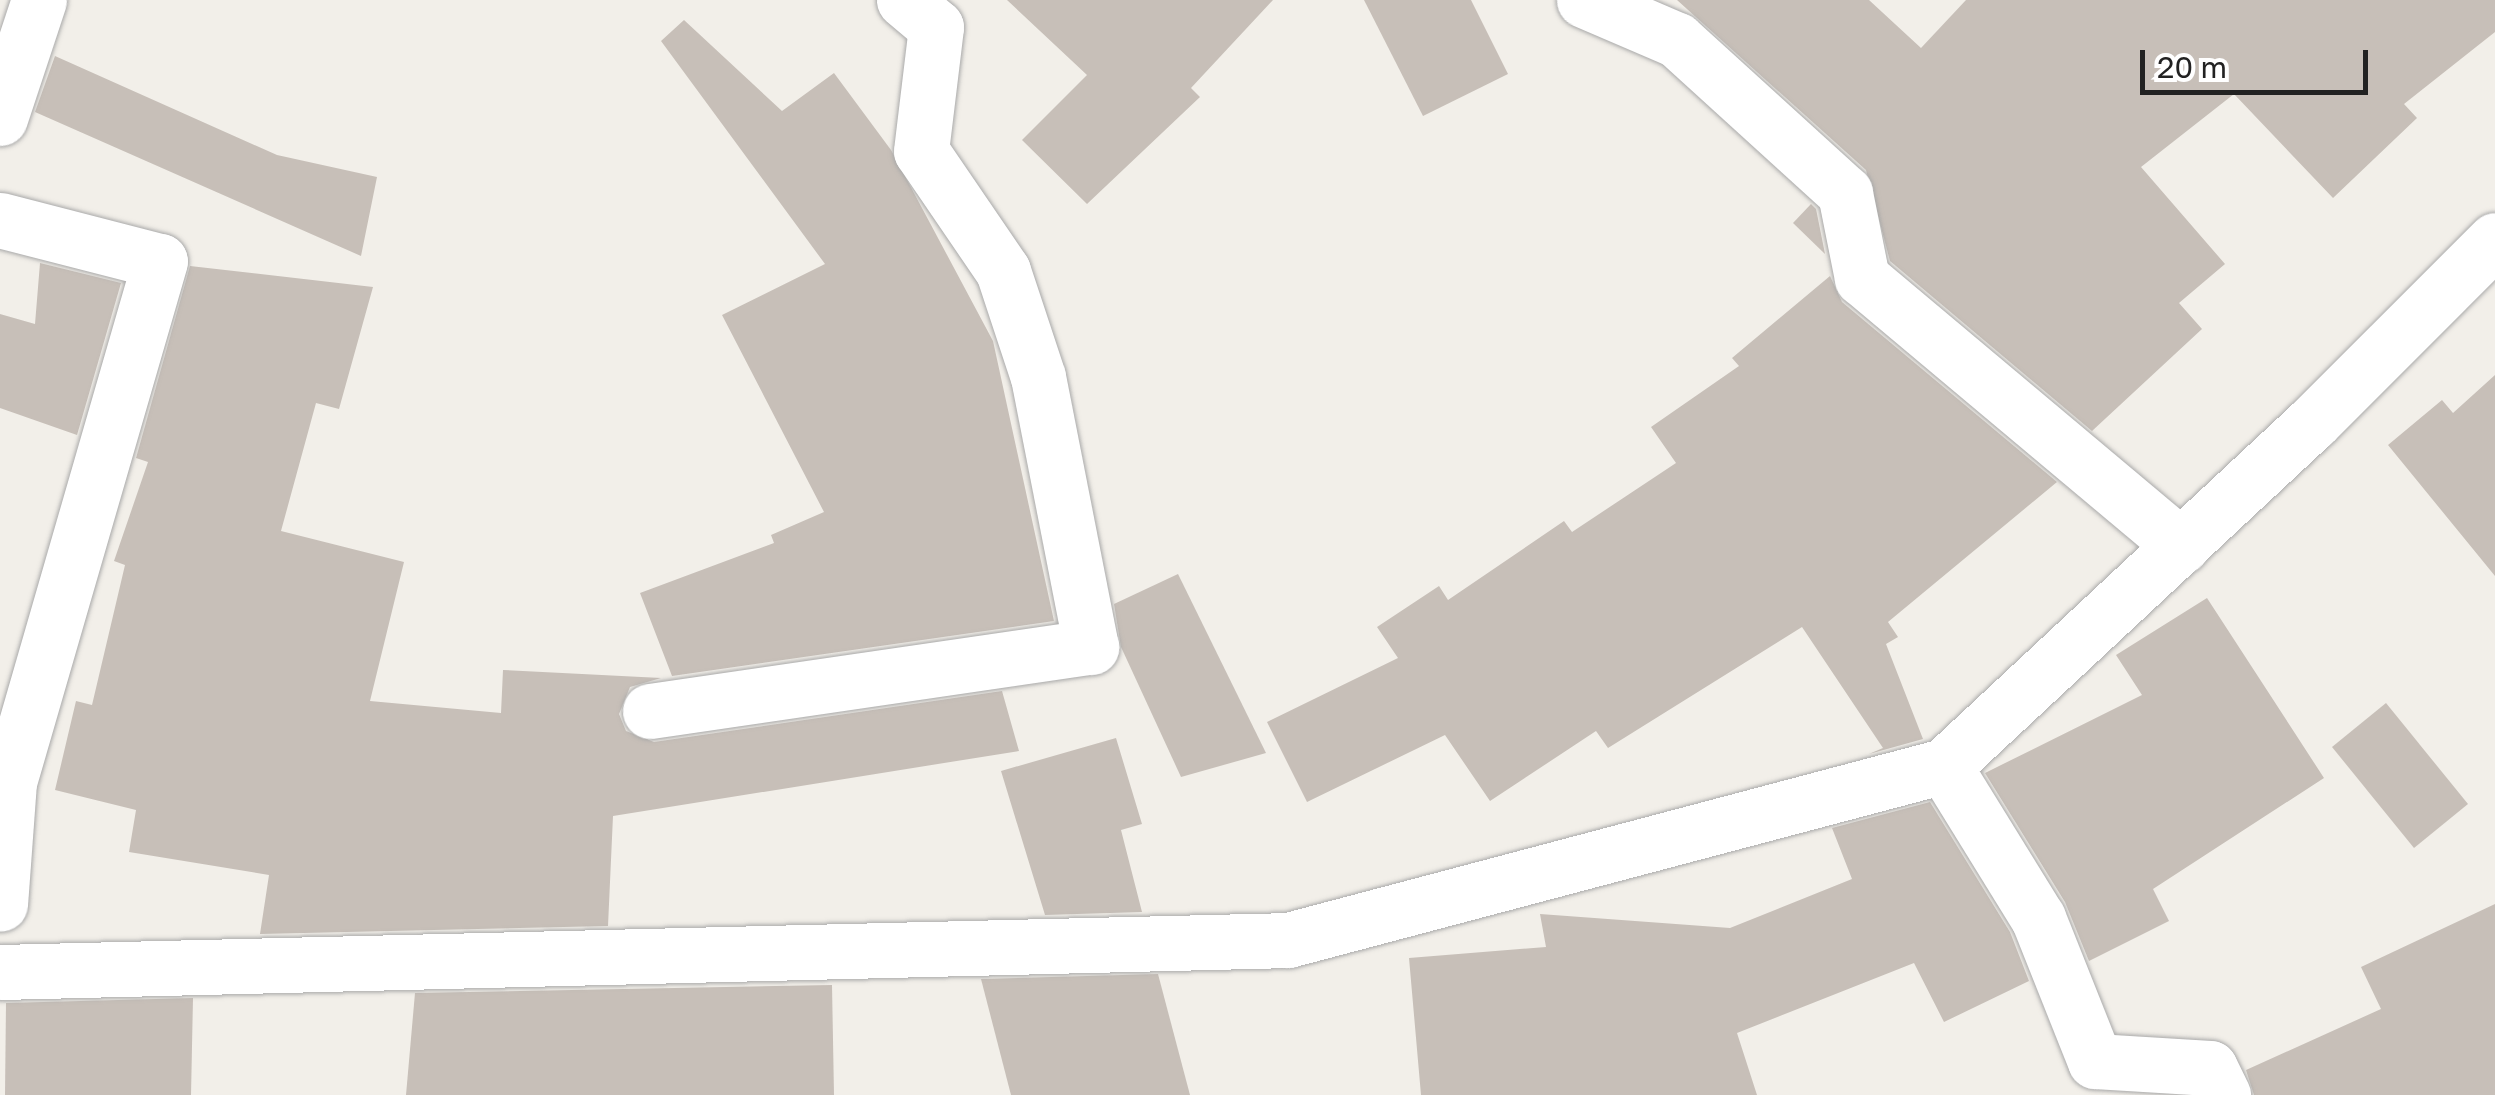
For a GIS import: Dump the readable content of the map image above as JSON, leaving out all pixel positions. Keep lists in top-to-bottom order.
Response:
{
  "scale_bar": "20 m"
}
